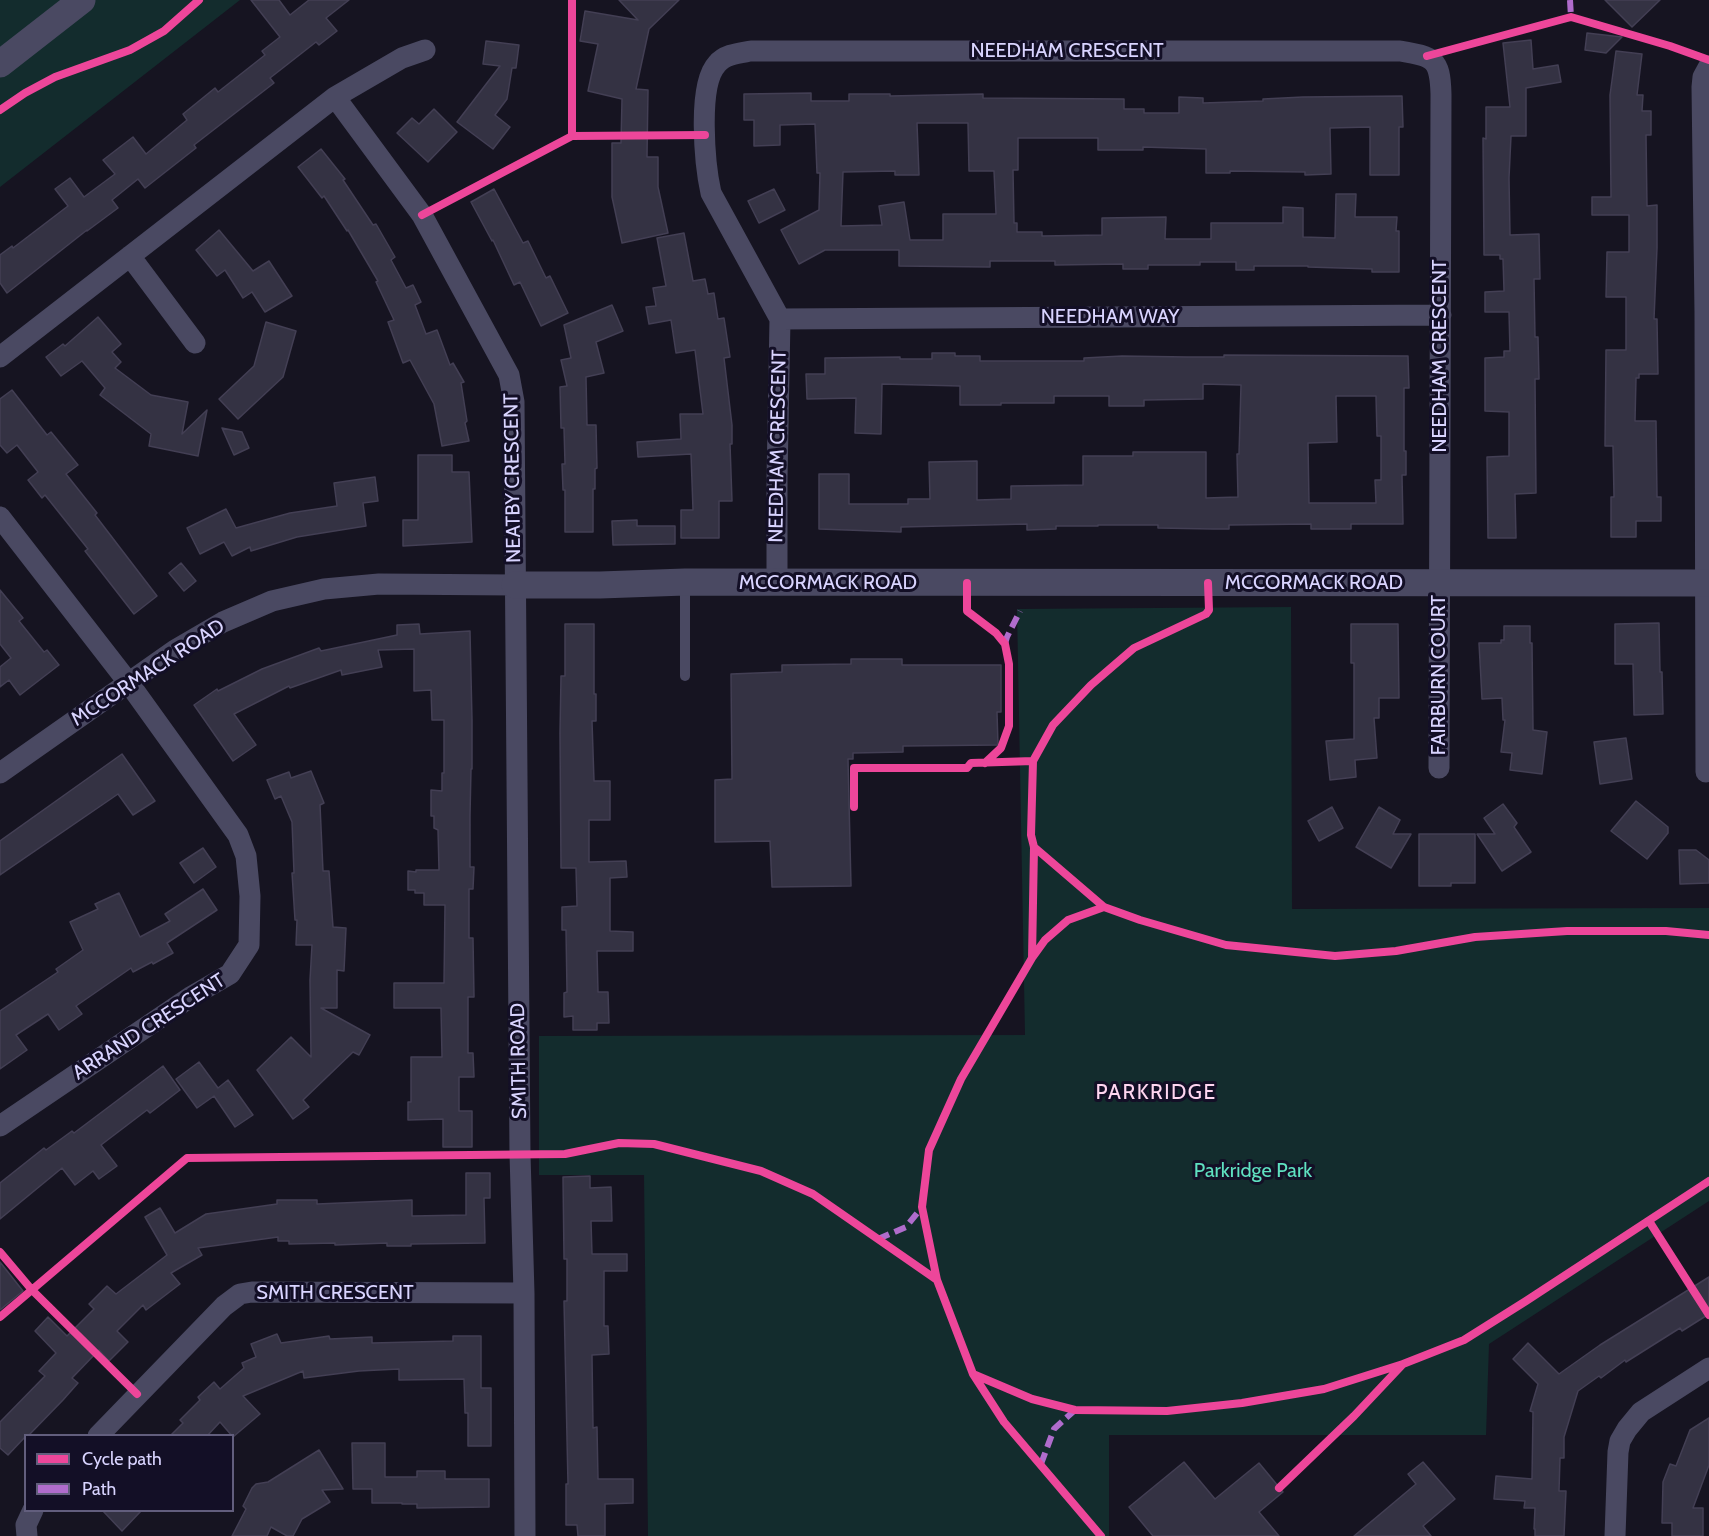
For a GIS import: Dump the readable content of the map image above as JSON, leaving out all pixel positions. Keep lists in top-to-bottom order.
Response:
{
  "streets": {
    "street": [
      "NEEDHAM CRESCENT",
      "NEEDHAM WAY",
      "NEATBY CRESCENT",
      "MCCORMACK ROAD",
      "FAIRBURN COURT",
      "ARRAND CRESCENT",
      "SMITH ROAD",
      "SMITH CRESCENT"
    ]
  },
  "crossings": [
    ["NEEDHAM CRESCENT", "NEEDHAM WAY"],
    ["NEEDHAM CRESCENT", "MCCORMACK ROAD"],
    ["NEEDHAM CRESCENT", "FAIRBURN COURT"],
    ["NEATBY CRESCENT", "MCCORMACK ROAD"],
    ["NEATBY CRESCENT", "SMITH ROAD"],
    ["MCCORMACK ROAD", "FAIRBURN COURT"],
    ["MCCORMACK ROAD", "ARRAND CRESCENT"],
    ["MCCORMACK ROAD", "SMITH ROAD"],
    ["SMITH ROAD", "SMITH CRESCENT"]
  ],
  "districts": ["PARKRIDGE"],
  "parks": ["Parkridge Park"],
  "legend": ["Cycle path", "Path"]
}
